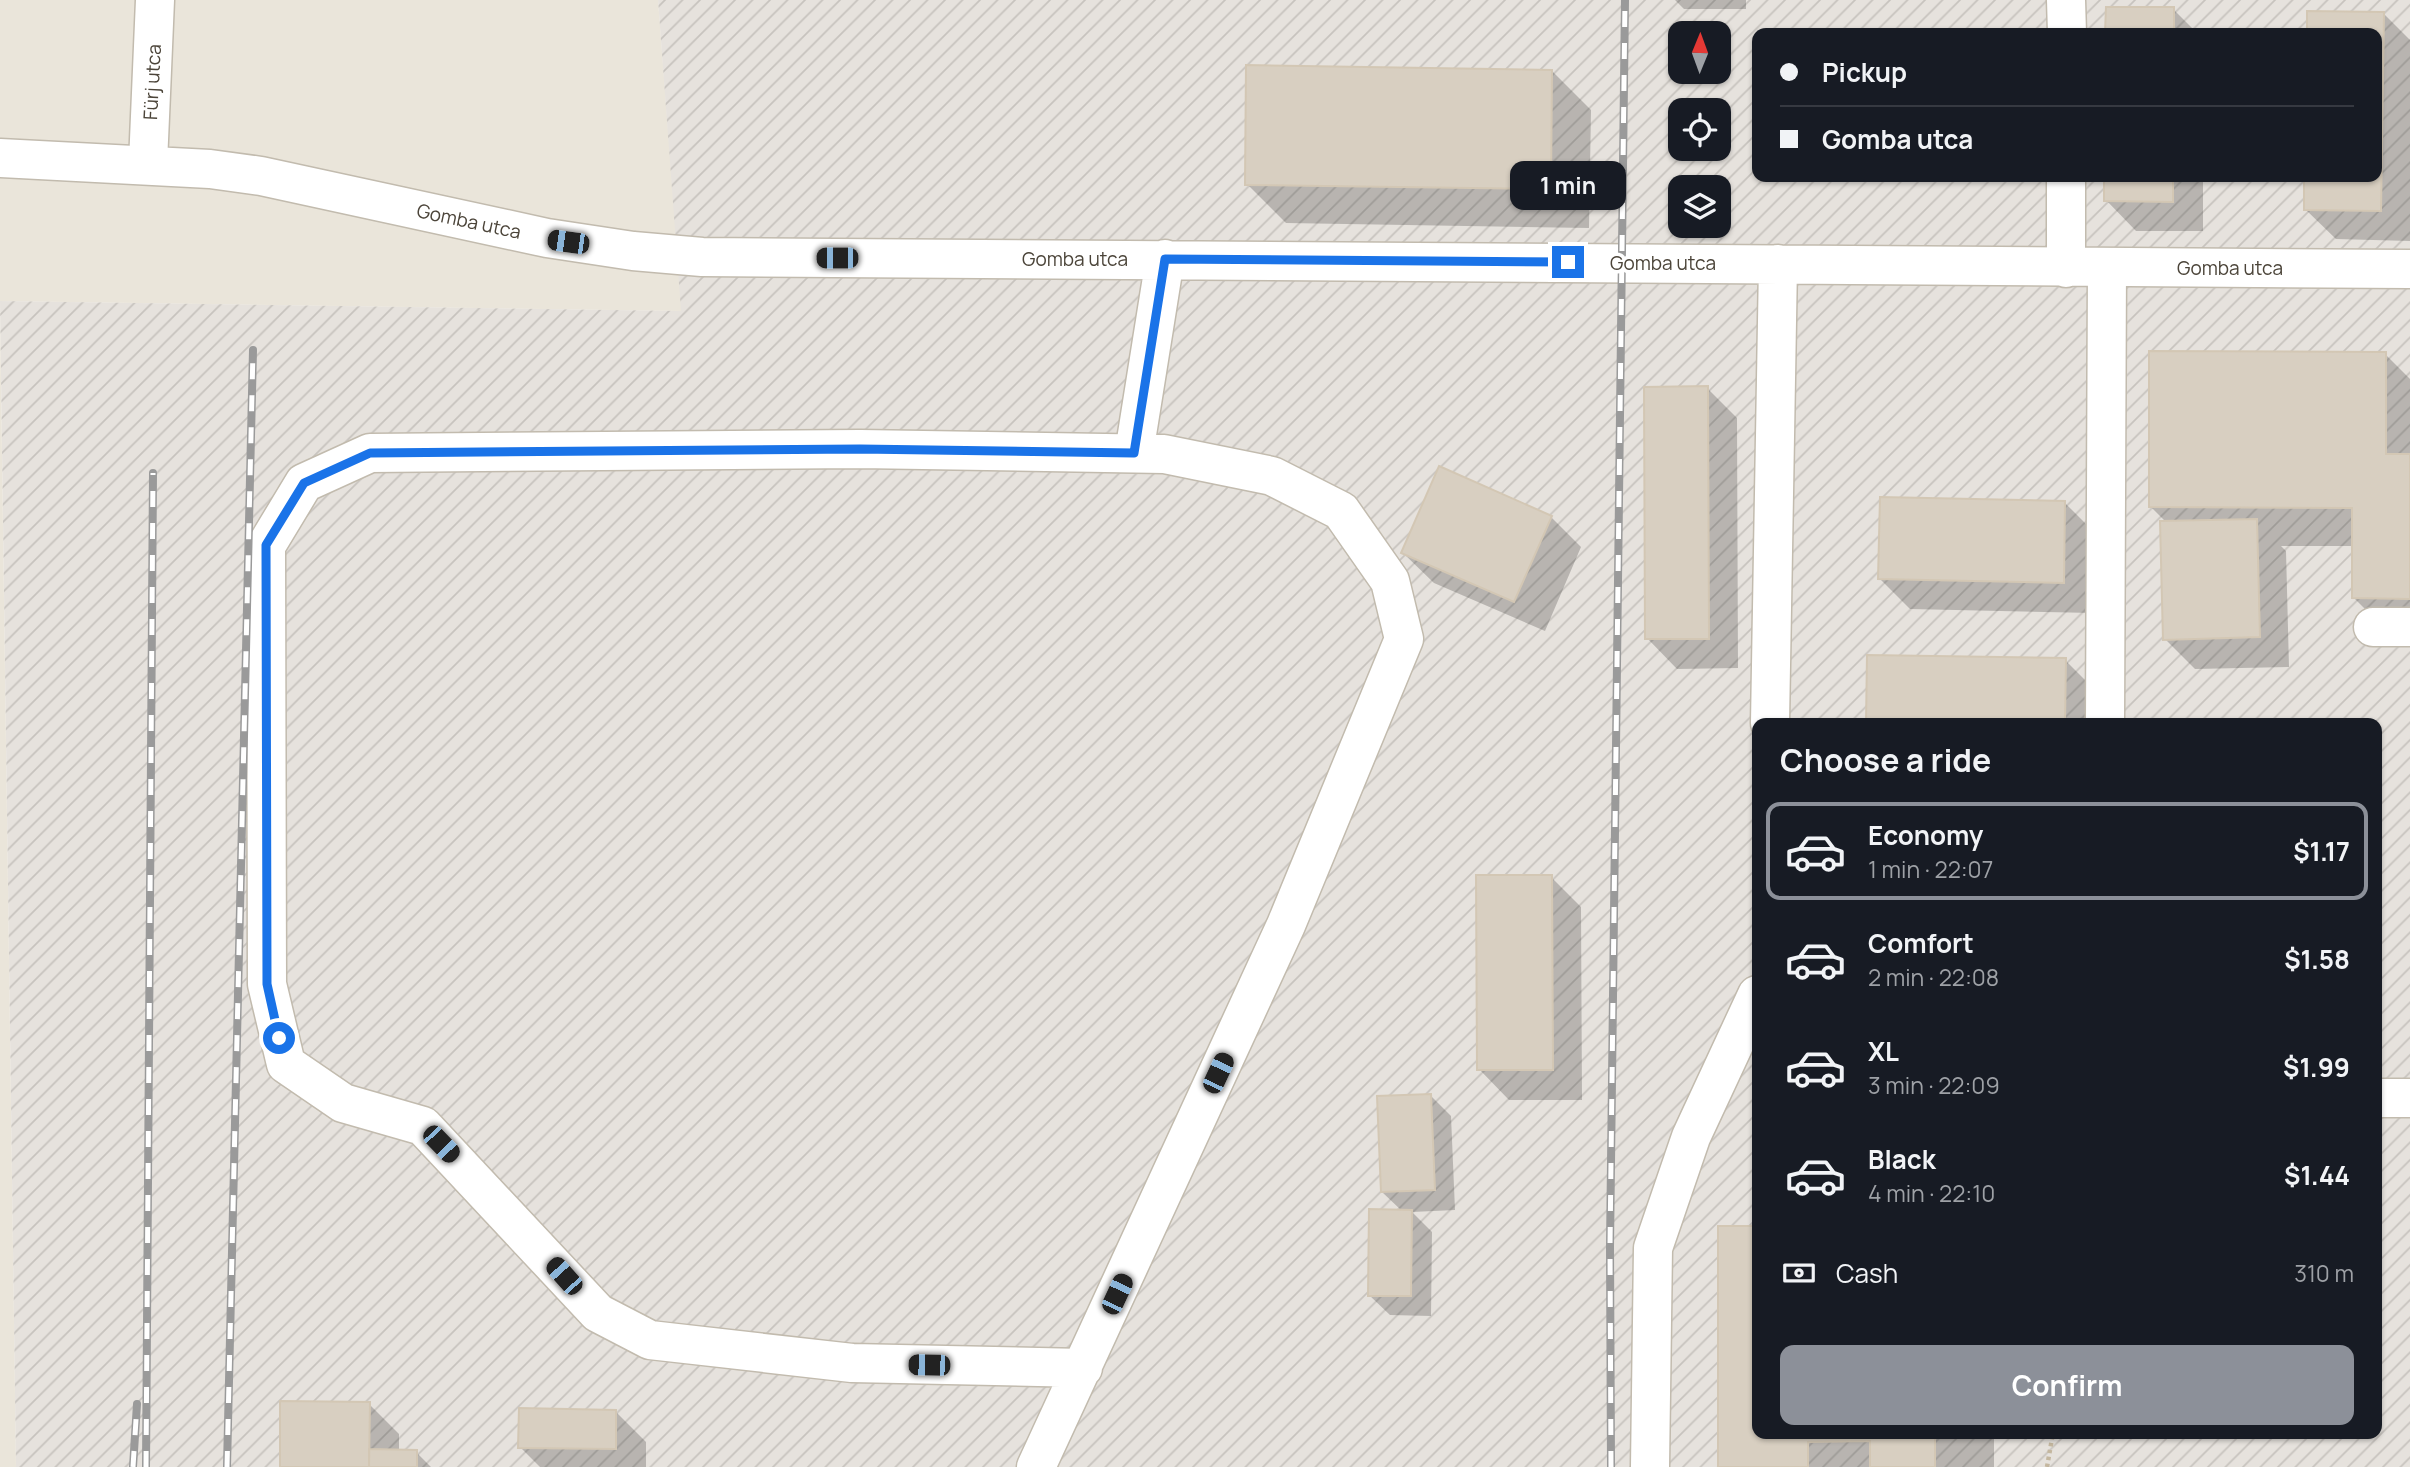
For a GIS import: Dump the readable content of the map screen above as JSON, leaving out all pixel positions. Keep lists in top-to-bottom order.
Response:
{
  "streets": {
    "street": ["Fürj utca", "Gomba utca"]
  },
  "crossings": [
    ["Fürj utca", "Gomba utca"]
  ],
  "north": "top",
  "page": {
    "banner": ["Pickup", "Gomba utca"],
    "bubble": "1 min",
    "heading": "Choose a ride",
    "list": [
      {
        "name": "Economy",
        "note": "1 min · 22:07",
        "value": "$1.17"
      },
      {
        "name": "Comfort",
        "note": "2 min · 22:08",
        "value": "$1.58"
      },
      {
        "name": "XL",
        "note": "3 min · 22:09",
        "value": "$1.99"
      },
      {
        "name": "Black",
        "note": "4 min · 22:10",
        "value": "$1.44"
      }
    ],
    "pay": ["Cash", "310 m"],
    "buttons": "Confirm"
  }
}
